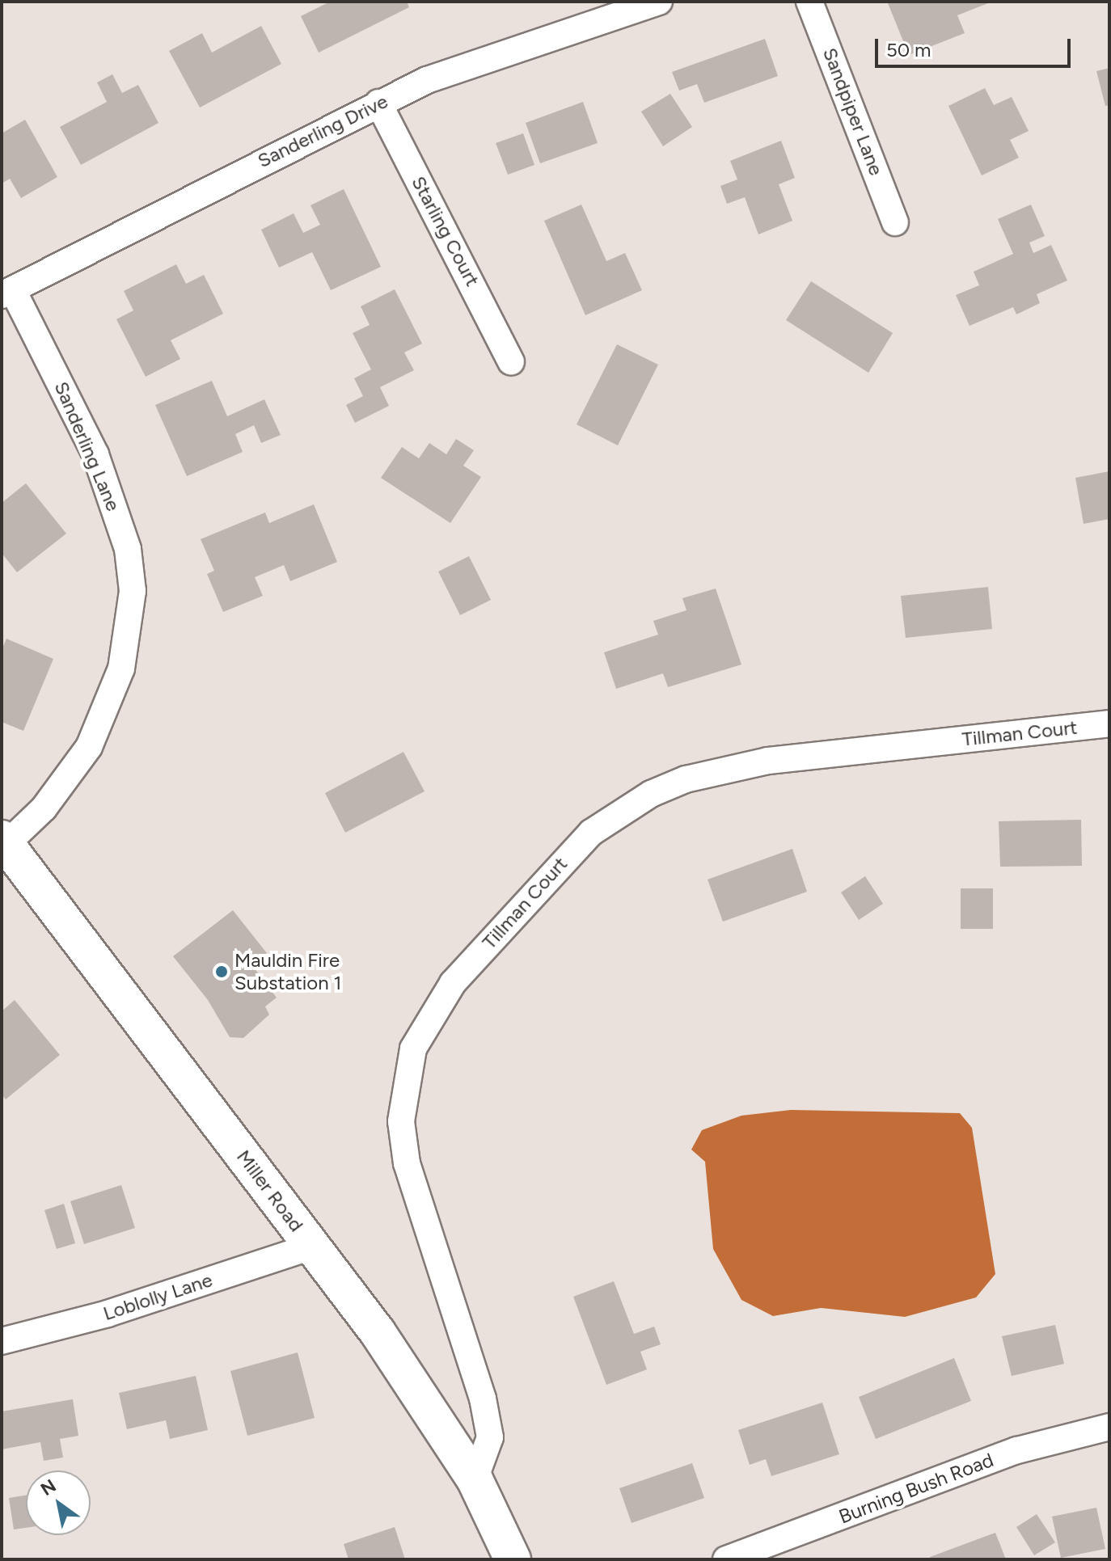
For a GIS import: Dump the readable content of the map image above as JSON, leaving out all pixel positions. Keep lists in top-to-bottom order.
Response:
{
  "streets": {
    "street": [
      "Sandpiper Lane",
      "Sanderling Drive",
      "Starling Court",
      "Sanderling Lane",
      "Tillman Court",
      "Miller Road",
      "Loblolly Lane",
      "Burning Bush Road"
    ]
  },
  "crossings": [
    ["Sanderling Drive", "Starling Court"],
    ["Sanderling Drive", "Sanderling Lane"],
    ["Sanderling Lane", "Miller Road"],
    ["Tillman Court", "Miller Road"],
    ["Miller Road", "Loblolly Lane"]
  ],
  "places": ["Mauldin Fire Substation 1"],
  "scale_bar": "50 m",
  "north": "top left"
}
